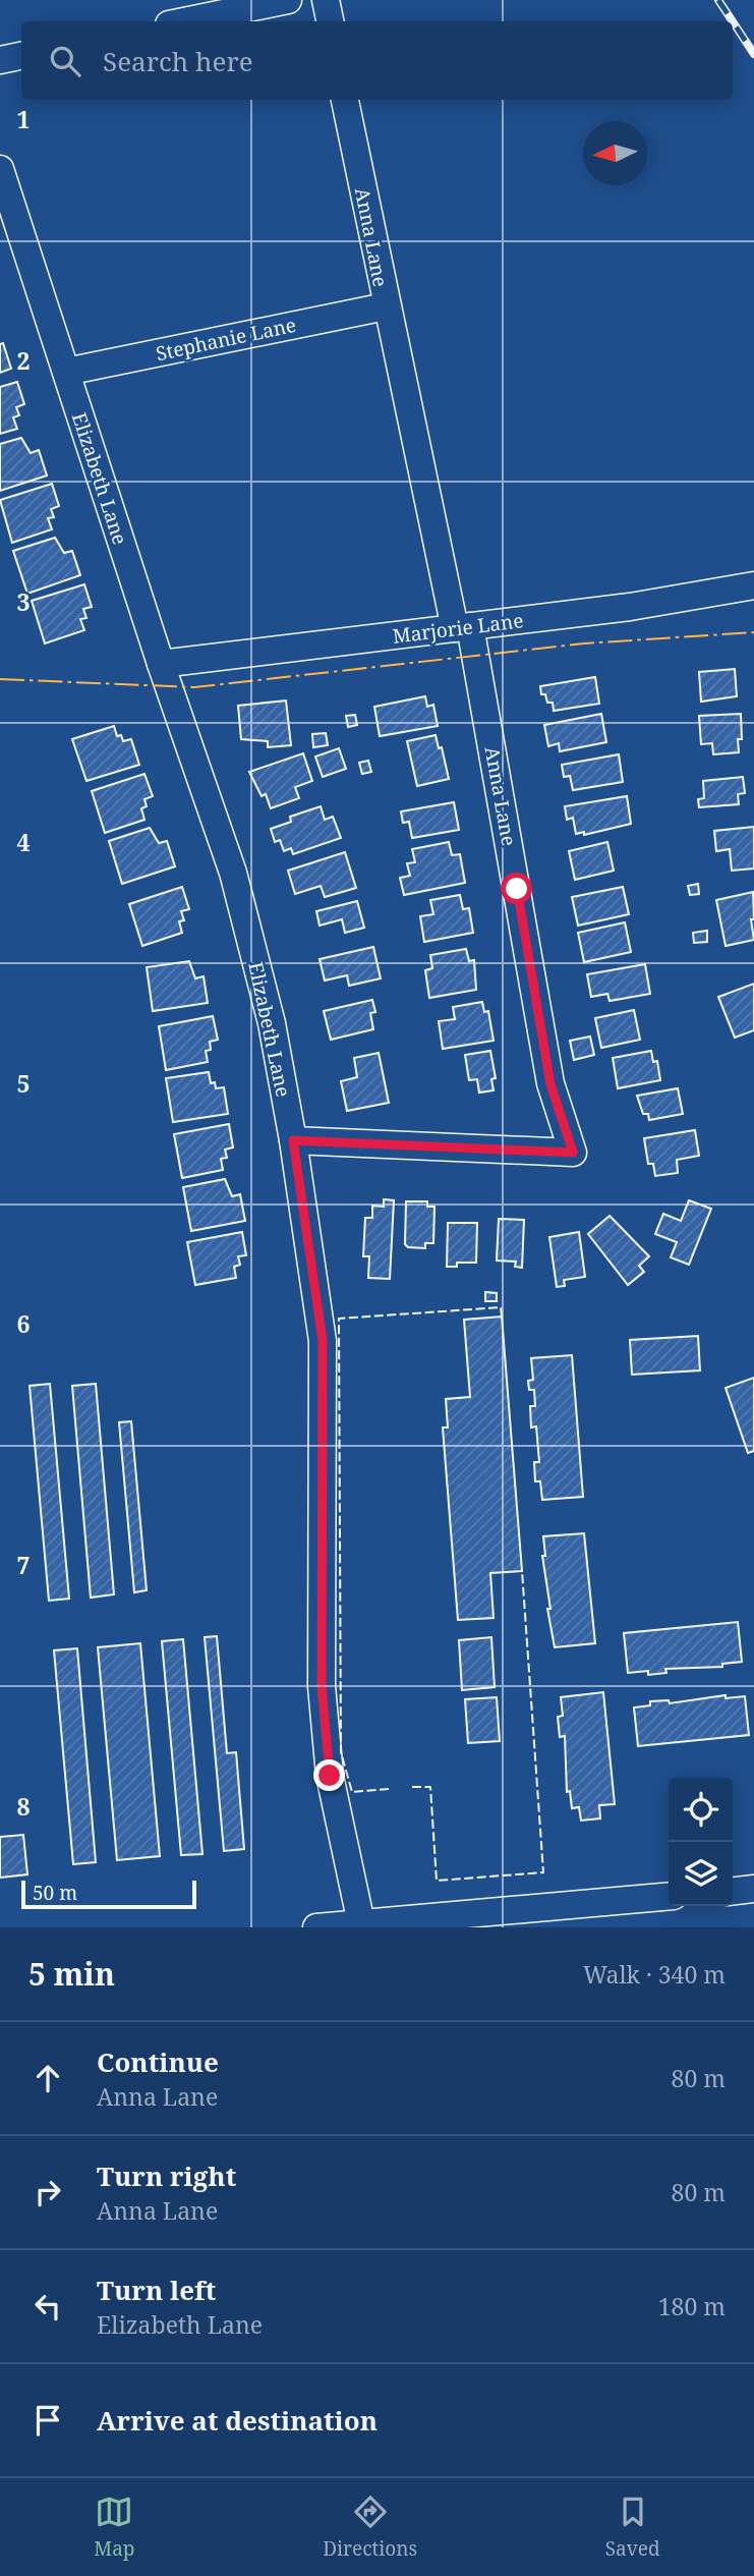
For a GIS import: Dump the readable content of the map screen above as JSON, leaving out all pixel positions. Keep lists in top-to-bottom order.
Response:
{
  "streets": {
    "street": [
      "Anna Lane",
      "Stephanie Lane",
      "Elizabeth Lane",
      "Marjorie Lane"
    ]
  },
  "crossings": [
    ["Anna Lane", "Stephanie Lane"],
    ["Anna Lane", "Elizabeth Lane"],
    ["Anna Lane", "Marjorie Lane"],
    ["Stephanie Lane", "Elizabeth Lane"],
    ["Elizabeth Lane", "Marjorie Lane"]
  ],
  "scale_bar": "50 m",
  "north": "left",
  "page": {
    "search": "Search here",
    "scale": "50 m",
    "heading": ["5 min", "Walk · 340 m"],
    "list": [
      ["Continue", "Anna Lane", "80 m"],
      ["Turn right", "Anna Lane", "80 m"],
      ["Turn left", "Elizabeth Lane", "180 m"],
      "Arrive at destination"
    ],
    "nav": ["Map", "Directions", "Saved"]
  },
  "grid": {
    "rows": [
      "1",
      "2",
      "3",
      "4",
      "5",
      "6",
      "7",
      "8"
    ]
  }
}
